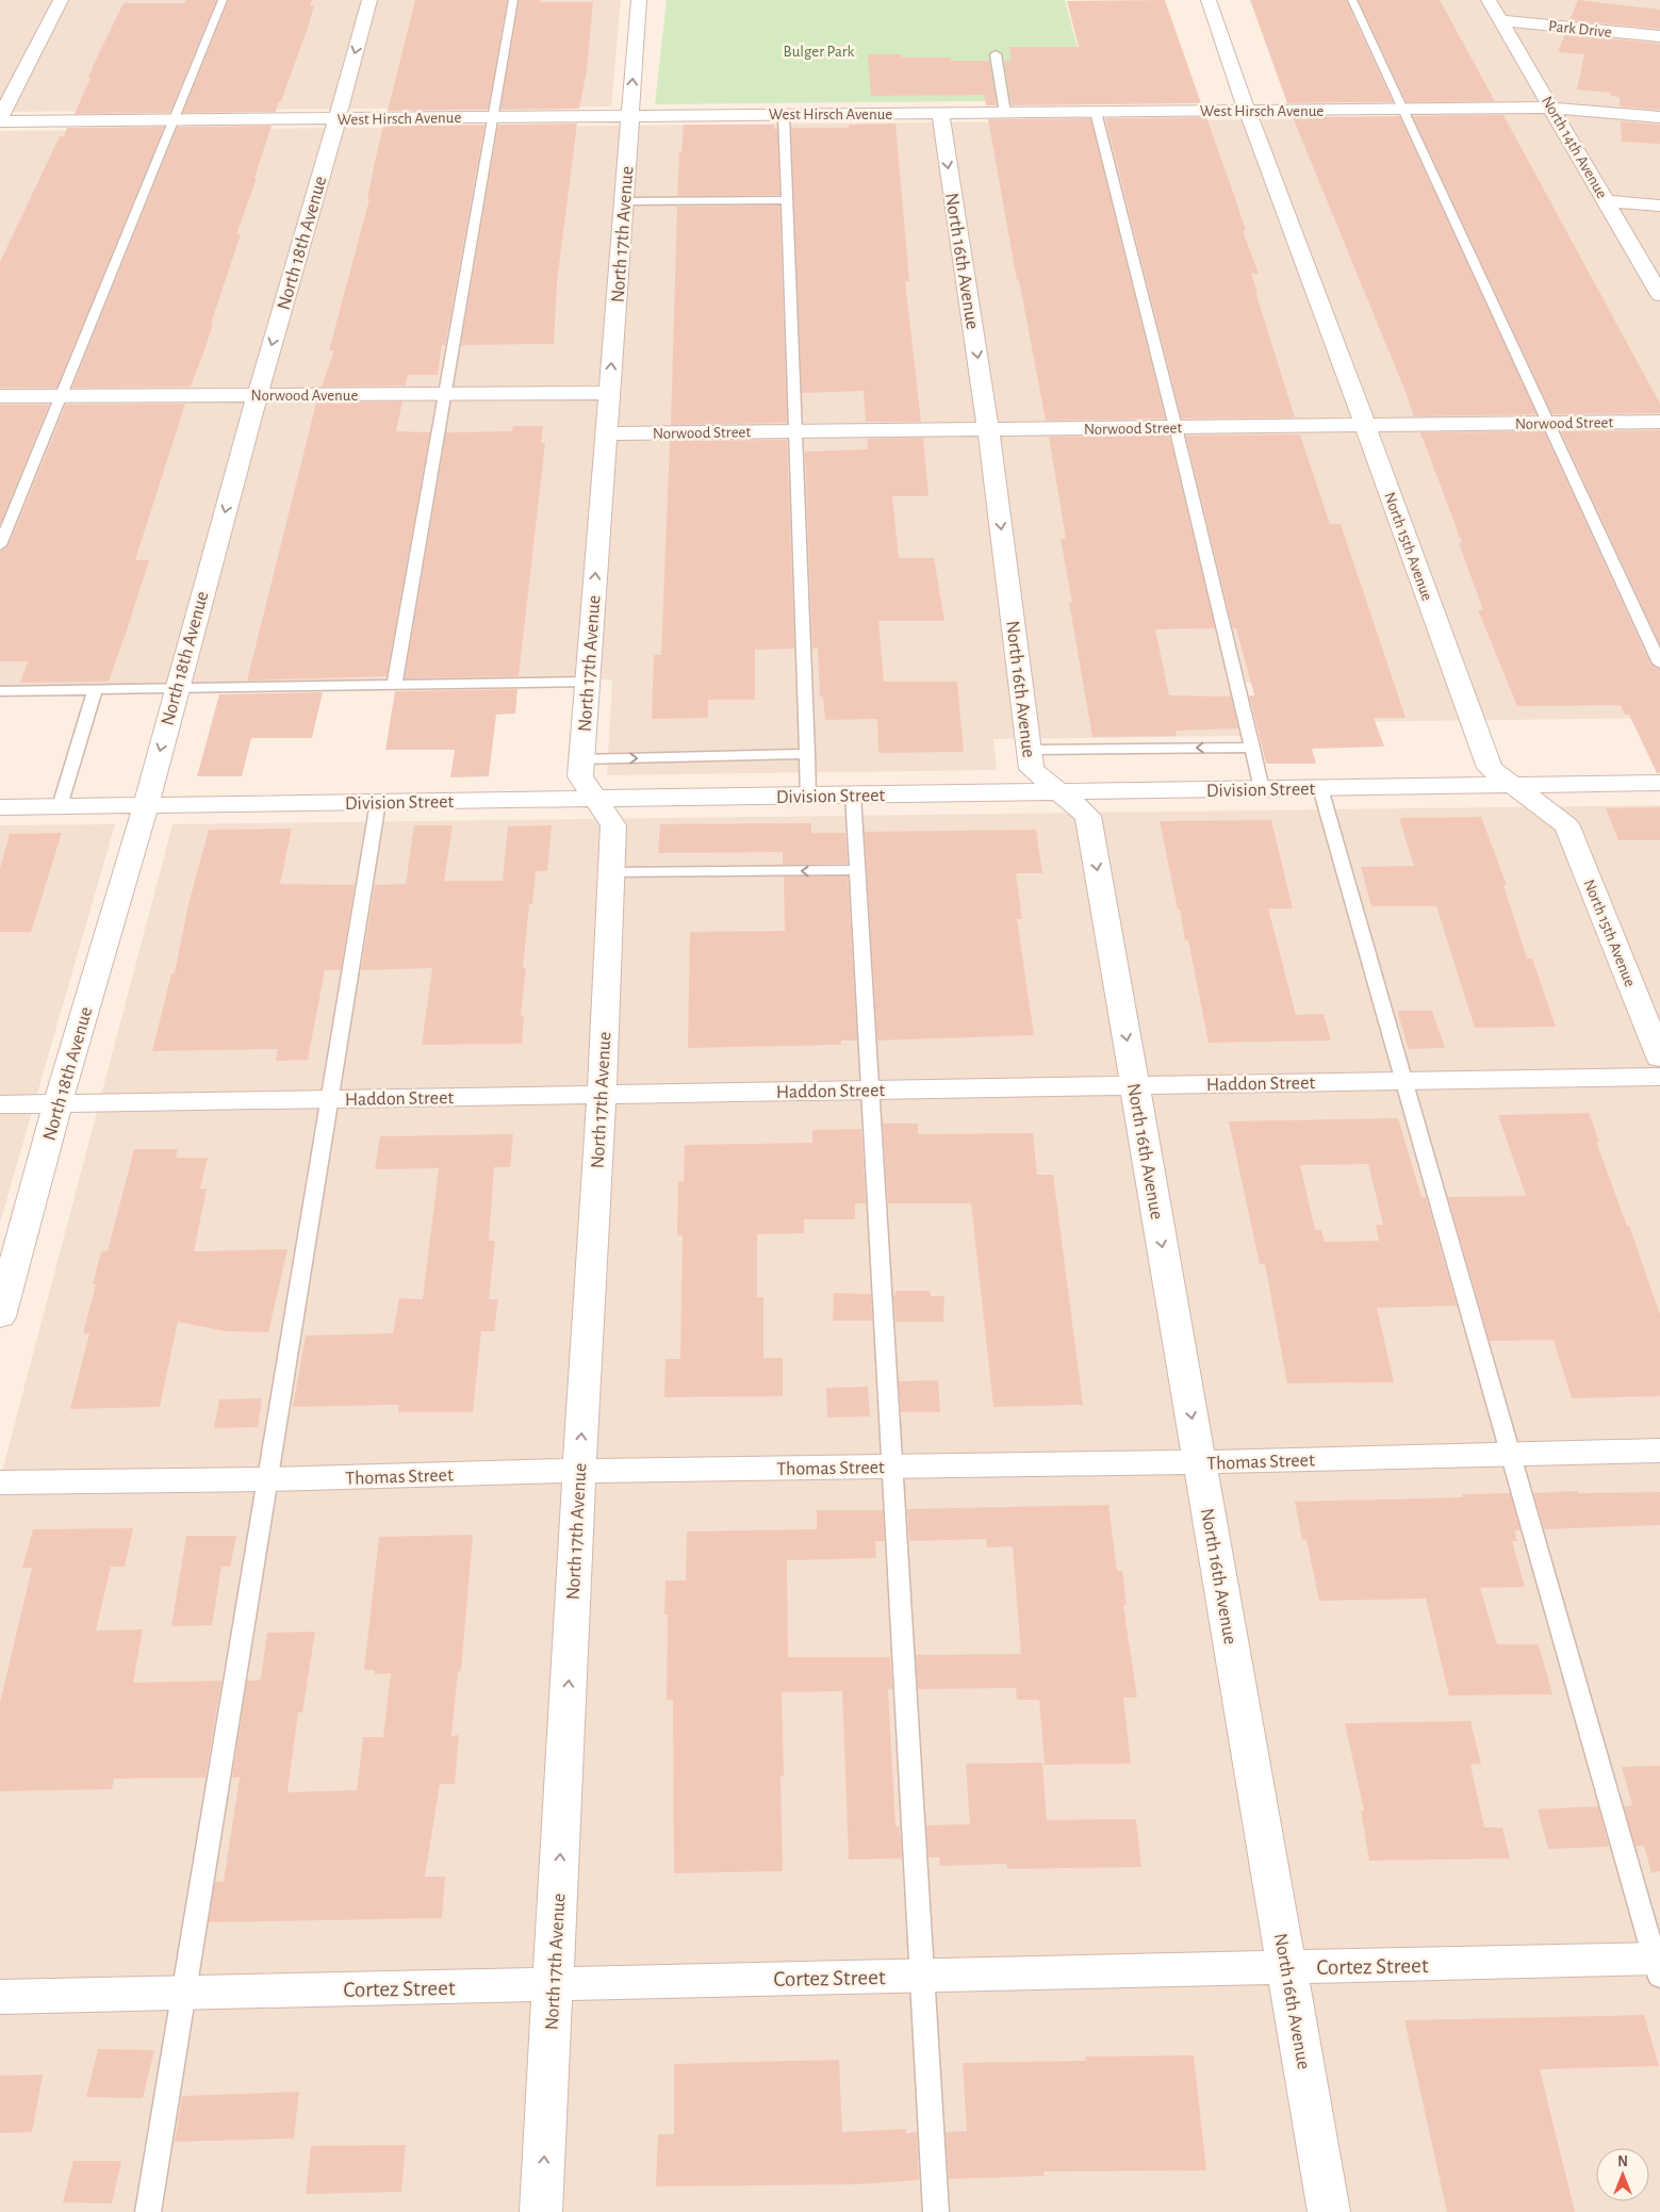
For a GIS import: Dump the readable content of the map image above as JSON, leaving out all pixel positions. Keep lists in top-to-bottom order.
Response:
{
  "streets": {
    "street": [
      "Park Drive",
      "West Hirsch Avenue",
      "North 14th Avenue",
      "North 17th Avenue",
      "North 18th Avenue",
      "North 16th Avenue",
      "Norwood Avenue",
      "Norwood Street",
      "North 15th Avenue",
      "Division Street",
      "Haddon Street",
      "Thomas Street",
      "Cortez Street"
    ]
  },
  "crossings": [
    ["Park Drive", "North 14th Avenue"],
    ["West Hirsch Avenue", "North 14th Avenue"],
    ["West Hirsch Avenue", "North 17th Avenue"],
    ["West Hirsch Avenue", "North 18th Avenue"],
    ["West Hirsch Avenue", "North 16th Avenue"],
    ["West Hirsch Avenue", "North 15th Avenue"],
    ["North 17th Avenue", "Norwood Avenue"],
    ["North 17th Avenue", "Norwood Street"],
    ["North 17th Avenue", "Division Street"],
    ["North 17th Avenue", "Haddon Street"],
    ["North 17th Avenue", "Thomas Street"],
    ["North 17th Avenue", "Cortez Street"],
    ["North 18th Avenue", "Norwood Avenue"],
    ["North 18th Avenue", "Division Street"],
    ["North 18th Avenue", "Haddon Street"],
    ["North 16th Avenue", "Norwood Street"],
    ["North 16th Avenue", "Division Street"],
    ["North 16th Avenue", "Haddon Street"],
    ["North 16th Avenue", "Thomas Street"],
    ["North 16th Avenue", "Cortez Street"],
    ["Norwood Street", "North 15th Avenue"],
    ["North 15th Avenue", "Division Street"]
  ],
  "one_way": ["North 17th Avenue", "North 18th Avenue", "North 16th Avenue"],
  "parks": ["Bulger Park"],
  "north": "top"
}
